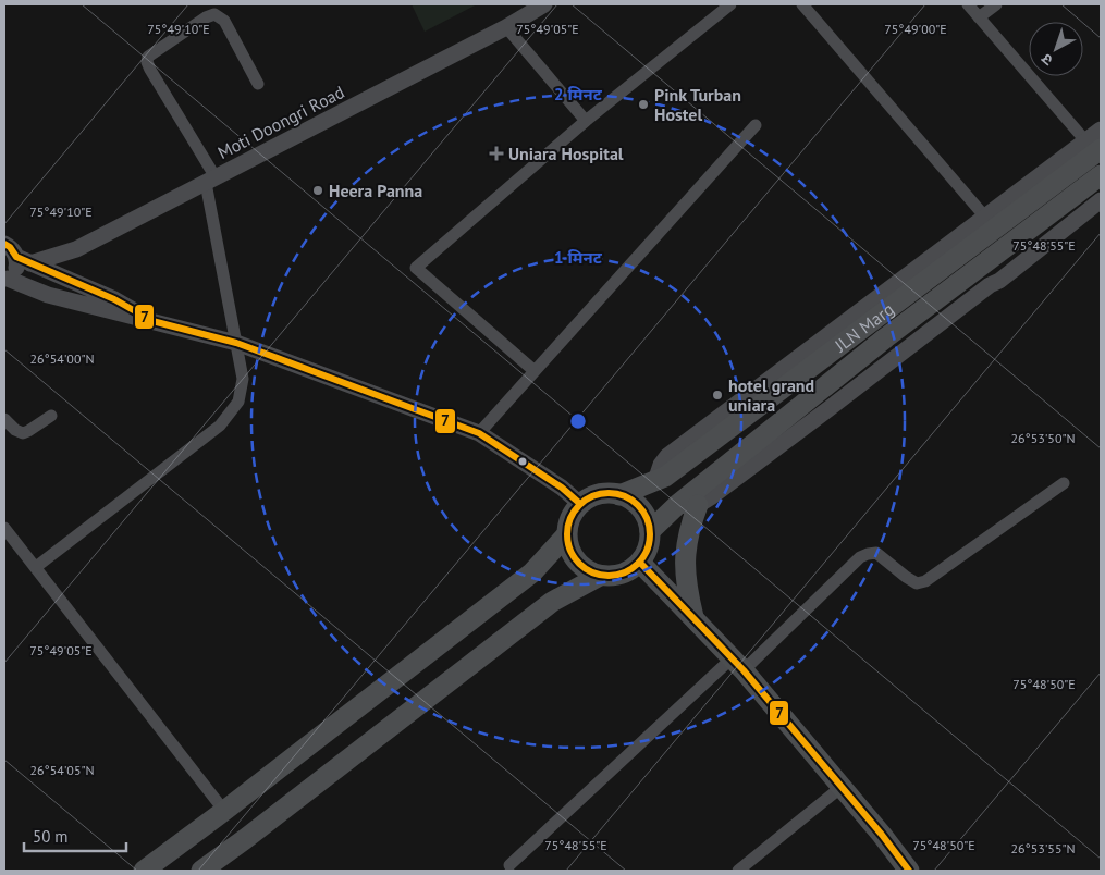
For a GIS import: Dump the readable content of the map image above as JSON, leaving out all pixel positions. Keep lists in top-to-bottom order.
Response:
{
  "streets": {
    "main road": ["JLN Marg"],
    "street": ["Moti Doongri Road"]
  },
  "places": {
    "other": ["Pink Turban Hostel", "Heera Panna", "hotel grand uniara"],
    "health": ["Uniara Hospital"]
  },
  "lines": ["transit line 7"],
  "scale_bar": "50 m",
  "north": "bottom left",
  "coordinates": [
    "75°49'10\"E",
    "75°49'05\"E",
    "75°49'00\"E",
    "75°48'55\"E",
    "26°54'00\"N",
    "26°53'50\"N",
    "75°48'50\"E",
    "26°54'05\"N",
    "26°53'55\"N"
  ],
  "rings": ["2 मिनट", "1 मिनट"]
}
